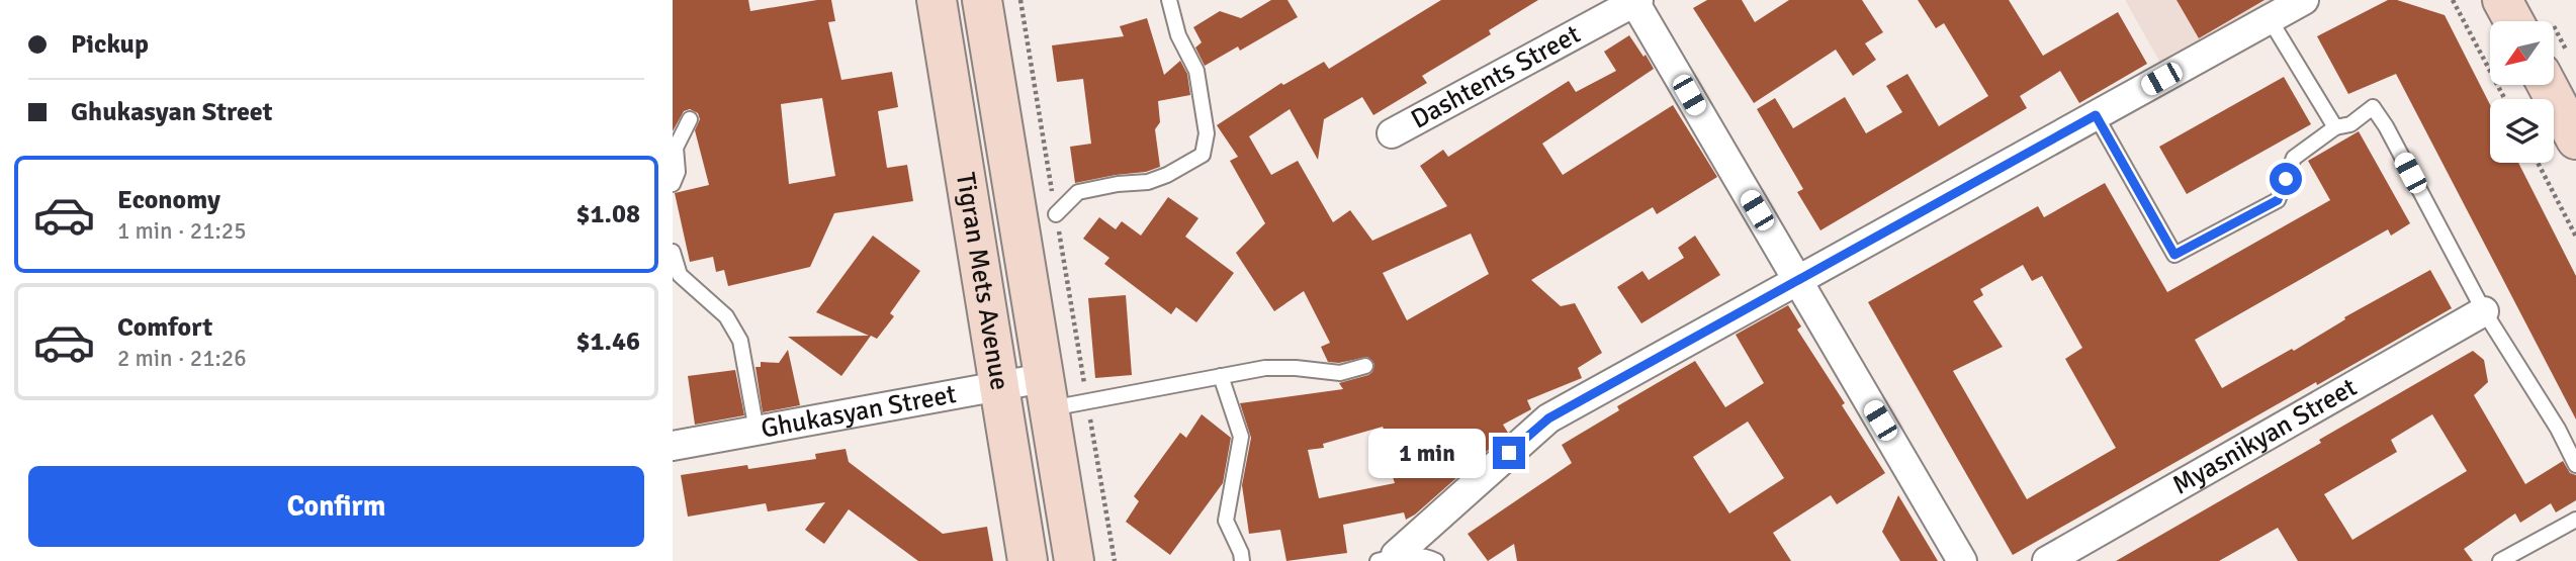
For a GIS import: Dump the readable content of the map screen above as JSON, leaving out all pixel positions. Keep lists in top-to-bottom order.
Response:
{
  "streets": {
    "main road": ["Tigran Mets Avenue"],
    "street": ["Dashtents Street", "Ghukasyan Street", "Myasnikyan Street"]
  },
  "crossings": [
    ["Tigran Mets Avenue", "Ghukasyan Street"]
  ],
  "north": "bottom left",
  "page": {
    "banner": ["Pickup", "Ghukasyan Street"],
    "list": [
      {
        "name": "Economy",
        "note": "1 min · 21:25",
        "value": "$1.08"
      },
      {
        "name": "Comfort",
        "note": "2 min · 21:26",
        "value": "$1.46"
      }
    ],
    "bubble": "1 min",
    "buttons": "Confirm"
  }
}
